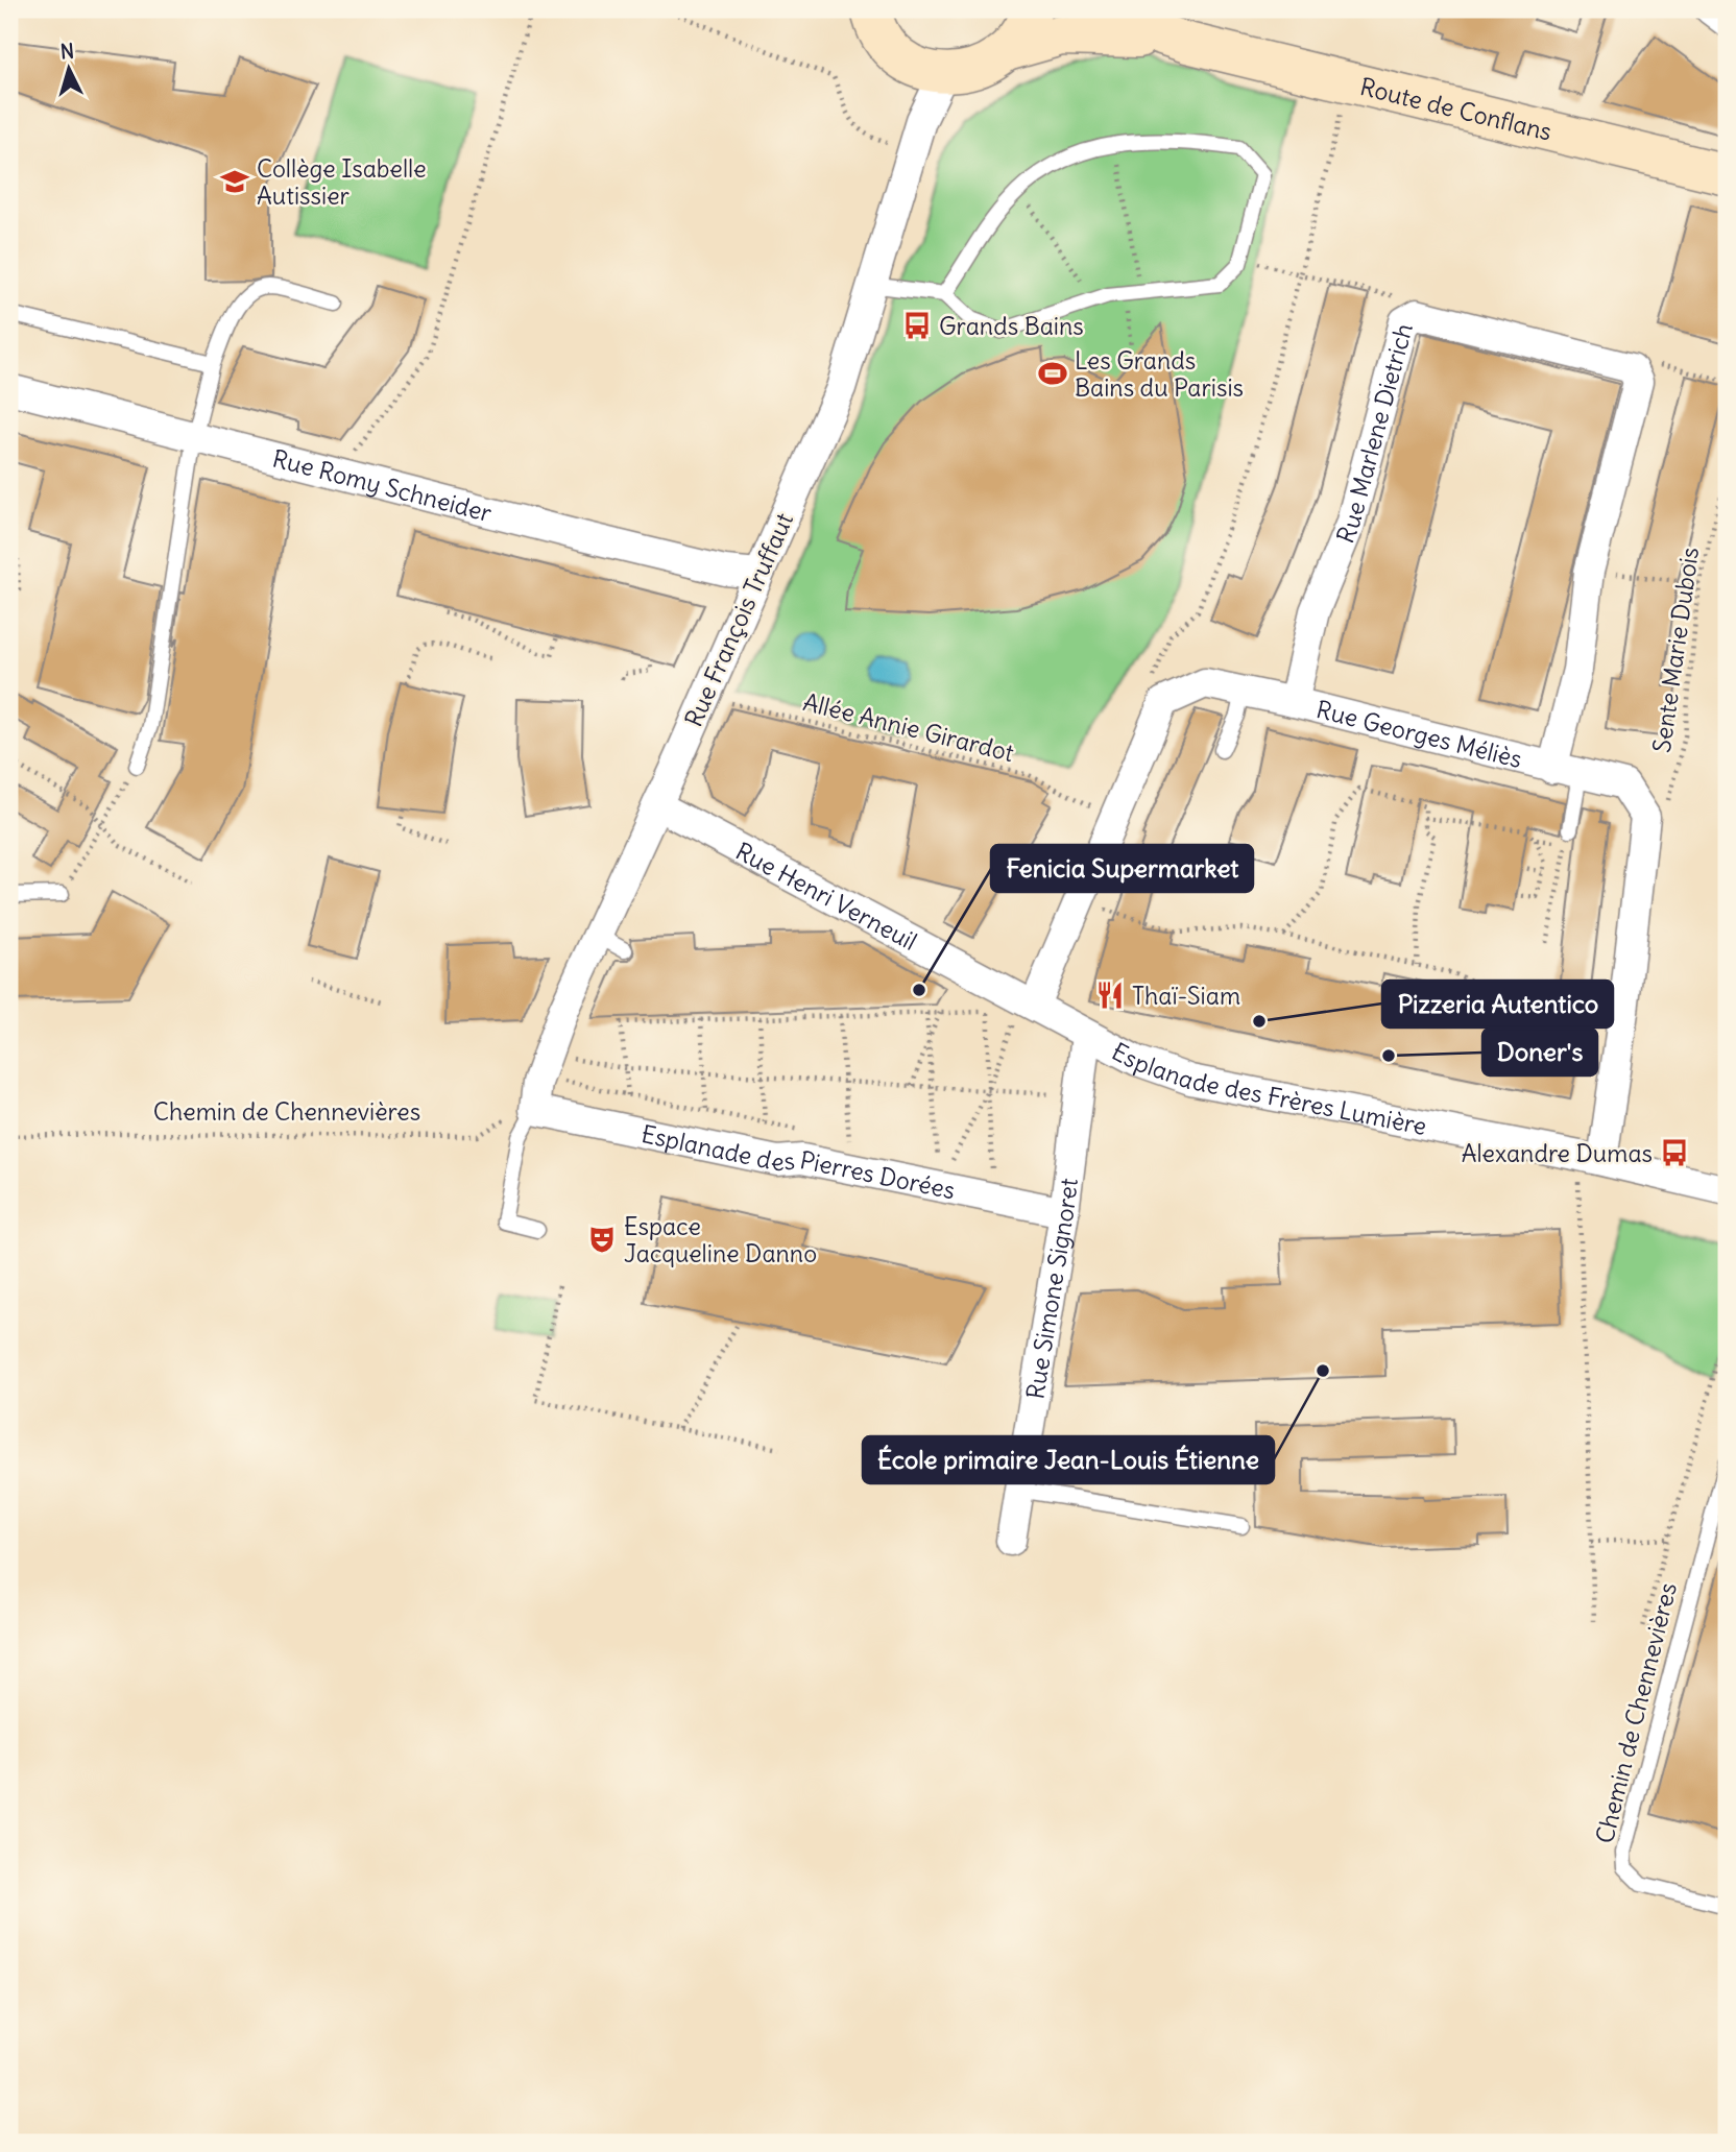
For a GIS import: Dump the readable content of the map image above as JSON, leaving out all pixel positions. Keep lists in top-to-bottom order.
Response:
{
  "streets": {
    "main road": ["Route de Conflans"],
    "street": [
      "Rue Marlene Dietrich",
      "Rue Romy Schneider",
      "Rue François Truffaut",
      "Rue Georges Méliès",
      "Rue Henri Verneuil",
      "Esplanade des Frères Lumière",
      "Esplanade des Pierres Dorées",
      "Rue Simone Signoret"
    ],
    "lane": ["Chemin de Chennevières"],
    "path": ["Sente Marie Dubois", "Allée Annie Girardot"]
  },
  "crossings": [
    ["Rue Marlene Dietrich", "Rue Georges Méliès"],
    ["Rue Romy Schneider", "Rue François Truffaut"],
    ["Rue François Truffaut", "Allée Annie Girardot"],
    ["Rue François Truffaut", "Rue Henri Verneuil"],
    ["Rue François Truffaut", "Chemin de Chennevières"],
    ["Rue François Truffaut", "Esplanade des Pierres Dorées"],
    ["Sente Marie Dubois", "Rue Georges Méliès"],
    ["Rue Georges Méliès", "Rue Henri Verneuil"],
    ["Rue Georges Méliès", "Esplanade des Frères Lumière"],
    ["Rue Henri Verneuil", "Esplanade des Frères Lumière"],
    ["Esplanade des Frères Lumière", "Rue Simone Signoret"],
    ["Chemin de Chennevières", "Esplanade des Pierres Dorées"],
    ["Esplanade des Pierres Dorées", "Rue Simone Signoret"]
  ],
  "places": {
    "school or university": ["Collège Isabelle Autissier"],
    "bus stop": ["Grands Bains", "Alexandre Dumas"],
    "sports": ["Les Grands Bains du Parisis"],
    "other": [
      "Fenicia Supermarket",
      "Pizzeria Autentico",
      "Doner's",
      "École primaire Jean-Louis Étienne"
    ],
    "restaurant": ["Thaï-Siam"],
    "theatre": ["Espace Jacqueline Danno"]
  },
  "north": "top"
}
